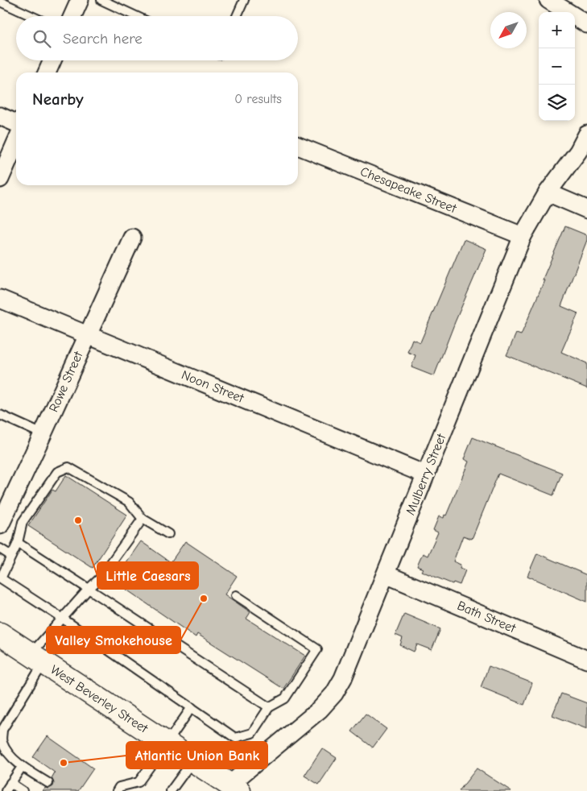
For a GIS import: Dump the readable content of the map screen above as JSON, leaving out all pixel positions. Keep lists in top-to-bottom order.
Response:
{
  "streets": {
    "main road": ["West Beverley Street"],
    "street": [
      "Chesapeake Street",
      "Rowe Street",
      "Noon Street",
      "Mulberry Street",
      "Bath Street"
    ]
  },
  "crossings": [
    ["Chesapeake Street", "Mulberry Street"],
    ["Rowe Street", "Noon Street"],
    ["Noon Street", "Mulberry Street"],
    ["Mulberry Street", "Bath Street"],
    ["Mulberry Street", "West Beverley Street"]
  ],
  "places": ["Little Caesars", "Valley Smokehouse", "Atlantic Union Bank"],
  "north": "bottom left",
  "page": {
    "map_buttons": ["+", "−"],
    "search": "Search here",
    "heading": ["Nearby", "0 results"]
  }
}
